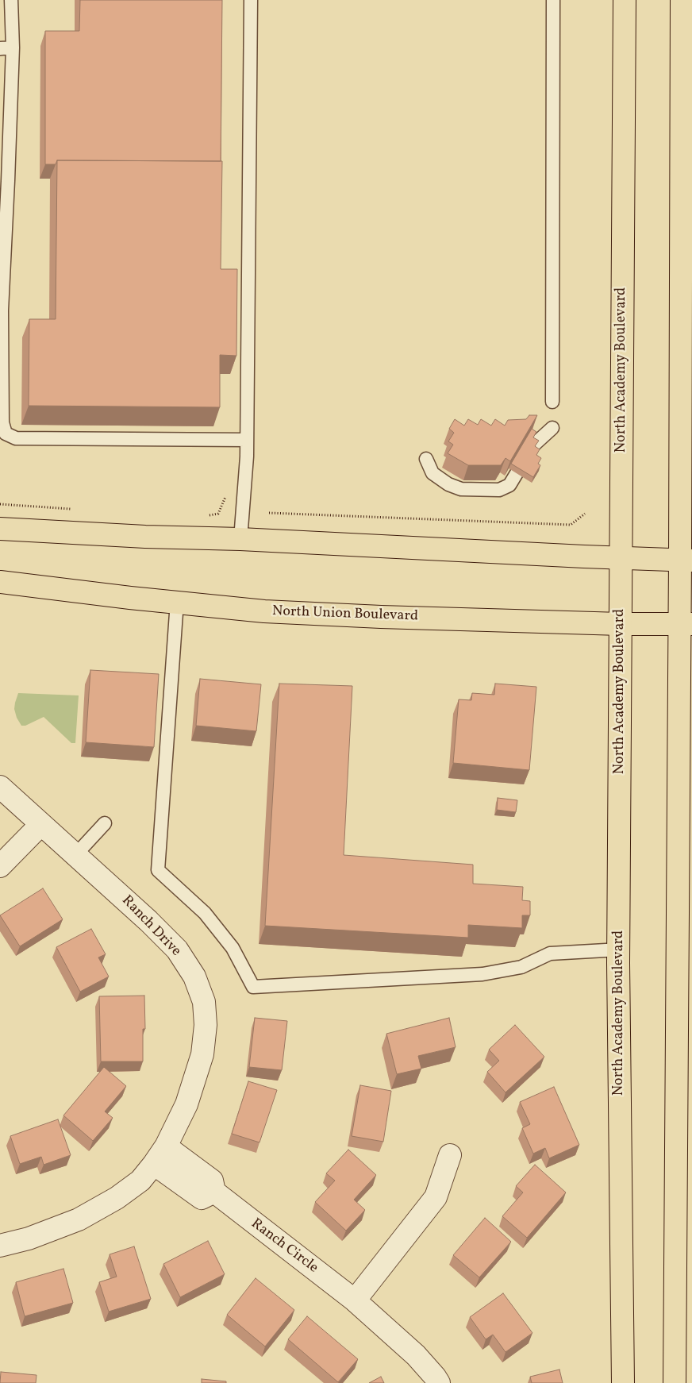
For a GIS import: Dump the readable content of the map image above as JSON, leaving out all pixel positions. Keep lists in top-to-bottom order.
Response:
{
  "streets": {
    "main road": ["North Academy Boulevard", "North Union Boulevard"],
    "street": ["Ranch Drive", "Ranch Circle"]
  },
  "crossings": [
    ["North Academy Boulevard", "North Union Boulevard"],
    ["Ranch Drive", "Ranch Circle"]
  ]
}
